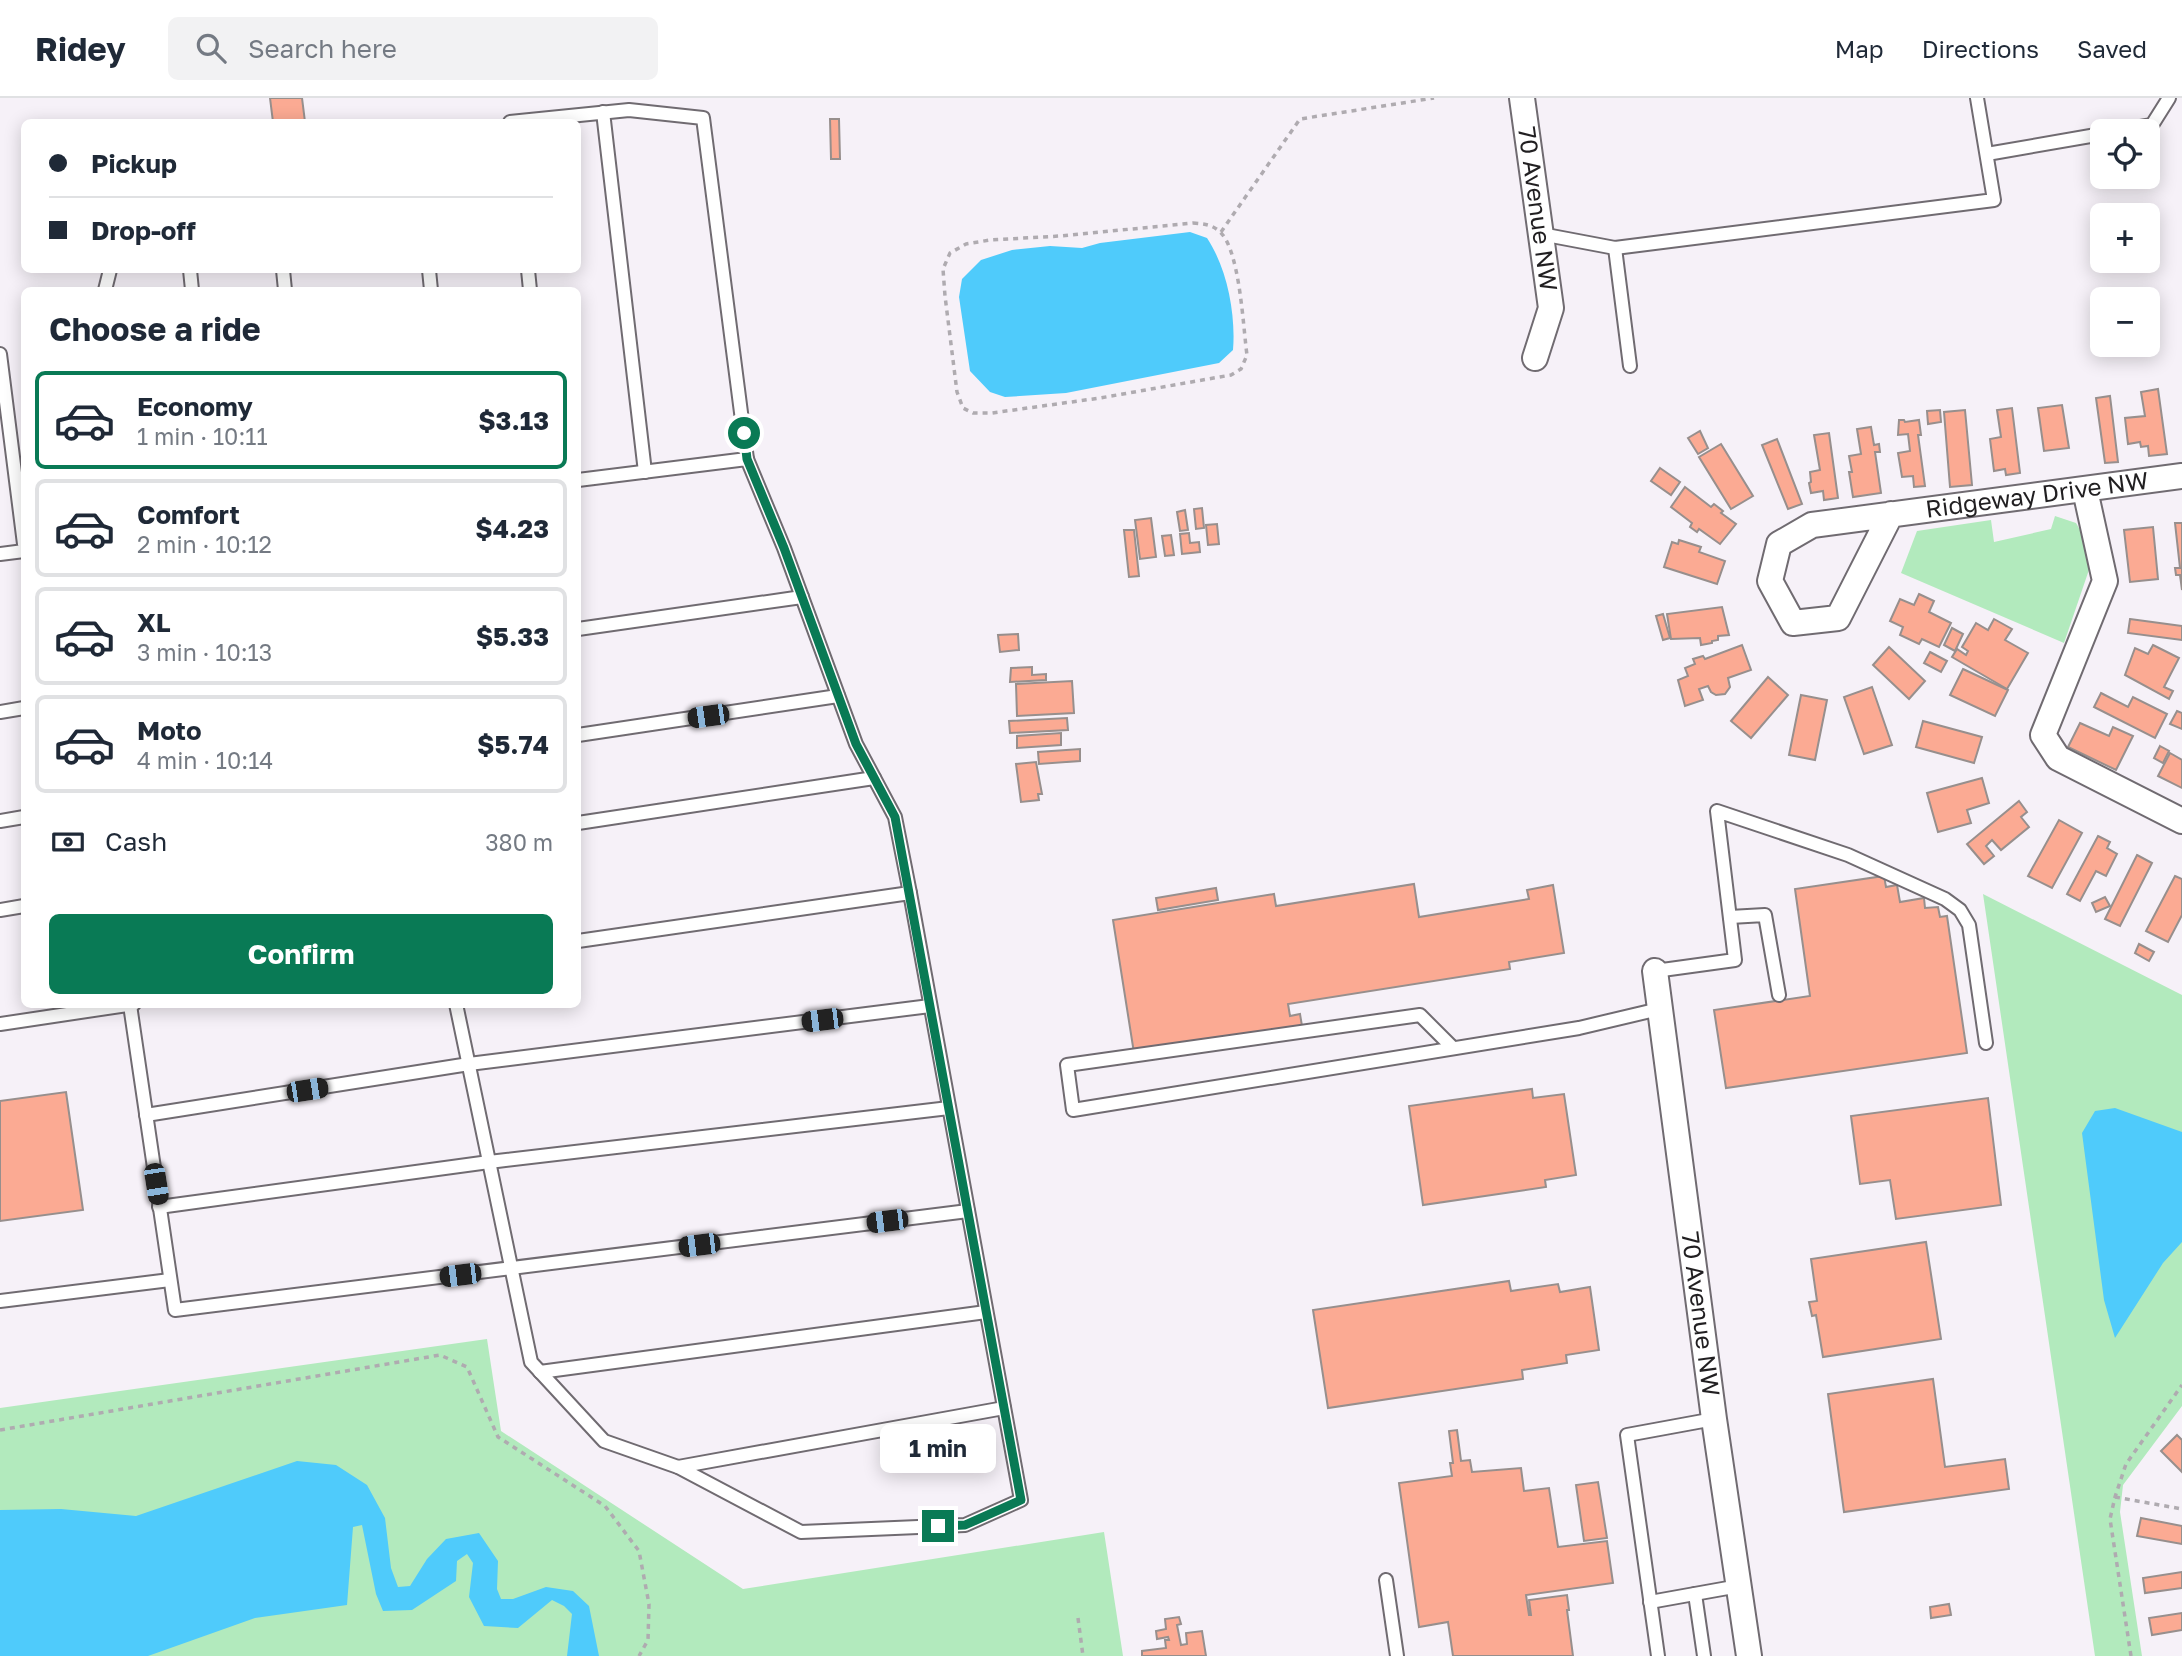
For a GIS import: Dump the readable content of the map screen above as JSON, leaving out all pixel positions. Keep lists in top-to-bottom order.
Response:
{
  "streets": {
    "street": ["70 Avenue NW", "Ridgeway Drive NW"]
  },
  "page": {
    "header": "Ridey",
    "search": "Search here",
    "nav": ["Map", "Directions", "Saved"],
    "map_buttons": ["+", "−"],
    "banner": ["Pickup", "Drop-off"],
    "heading": "Choose a ride",
    "list": [
      {
        "name": "Economy",
        "note": "1 min · 10:11",
        "value": "$3.13"
      },
      {
        "name": "Comfort",
        "note": "2 min · 10:12",
        "value": "$4.23"
      },
      {
        "name": "XL",
        "note": "3 min · 10:13",
        "value": "$5.33"
      },
      {
        "name": "Moto",
        "note": "4 min · 10:14",
        "value": "$5.74"
      }
    ],
    "pay": ["Cash", "380 m"],
    "buttons": "Confirm",
    "bubble": "1 min"
  }
}
